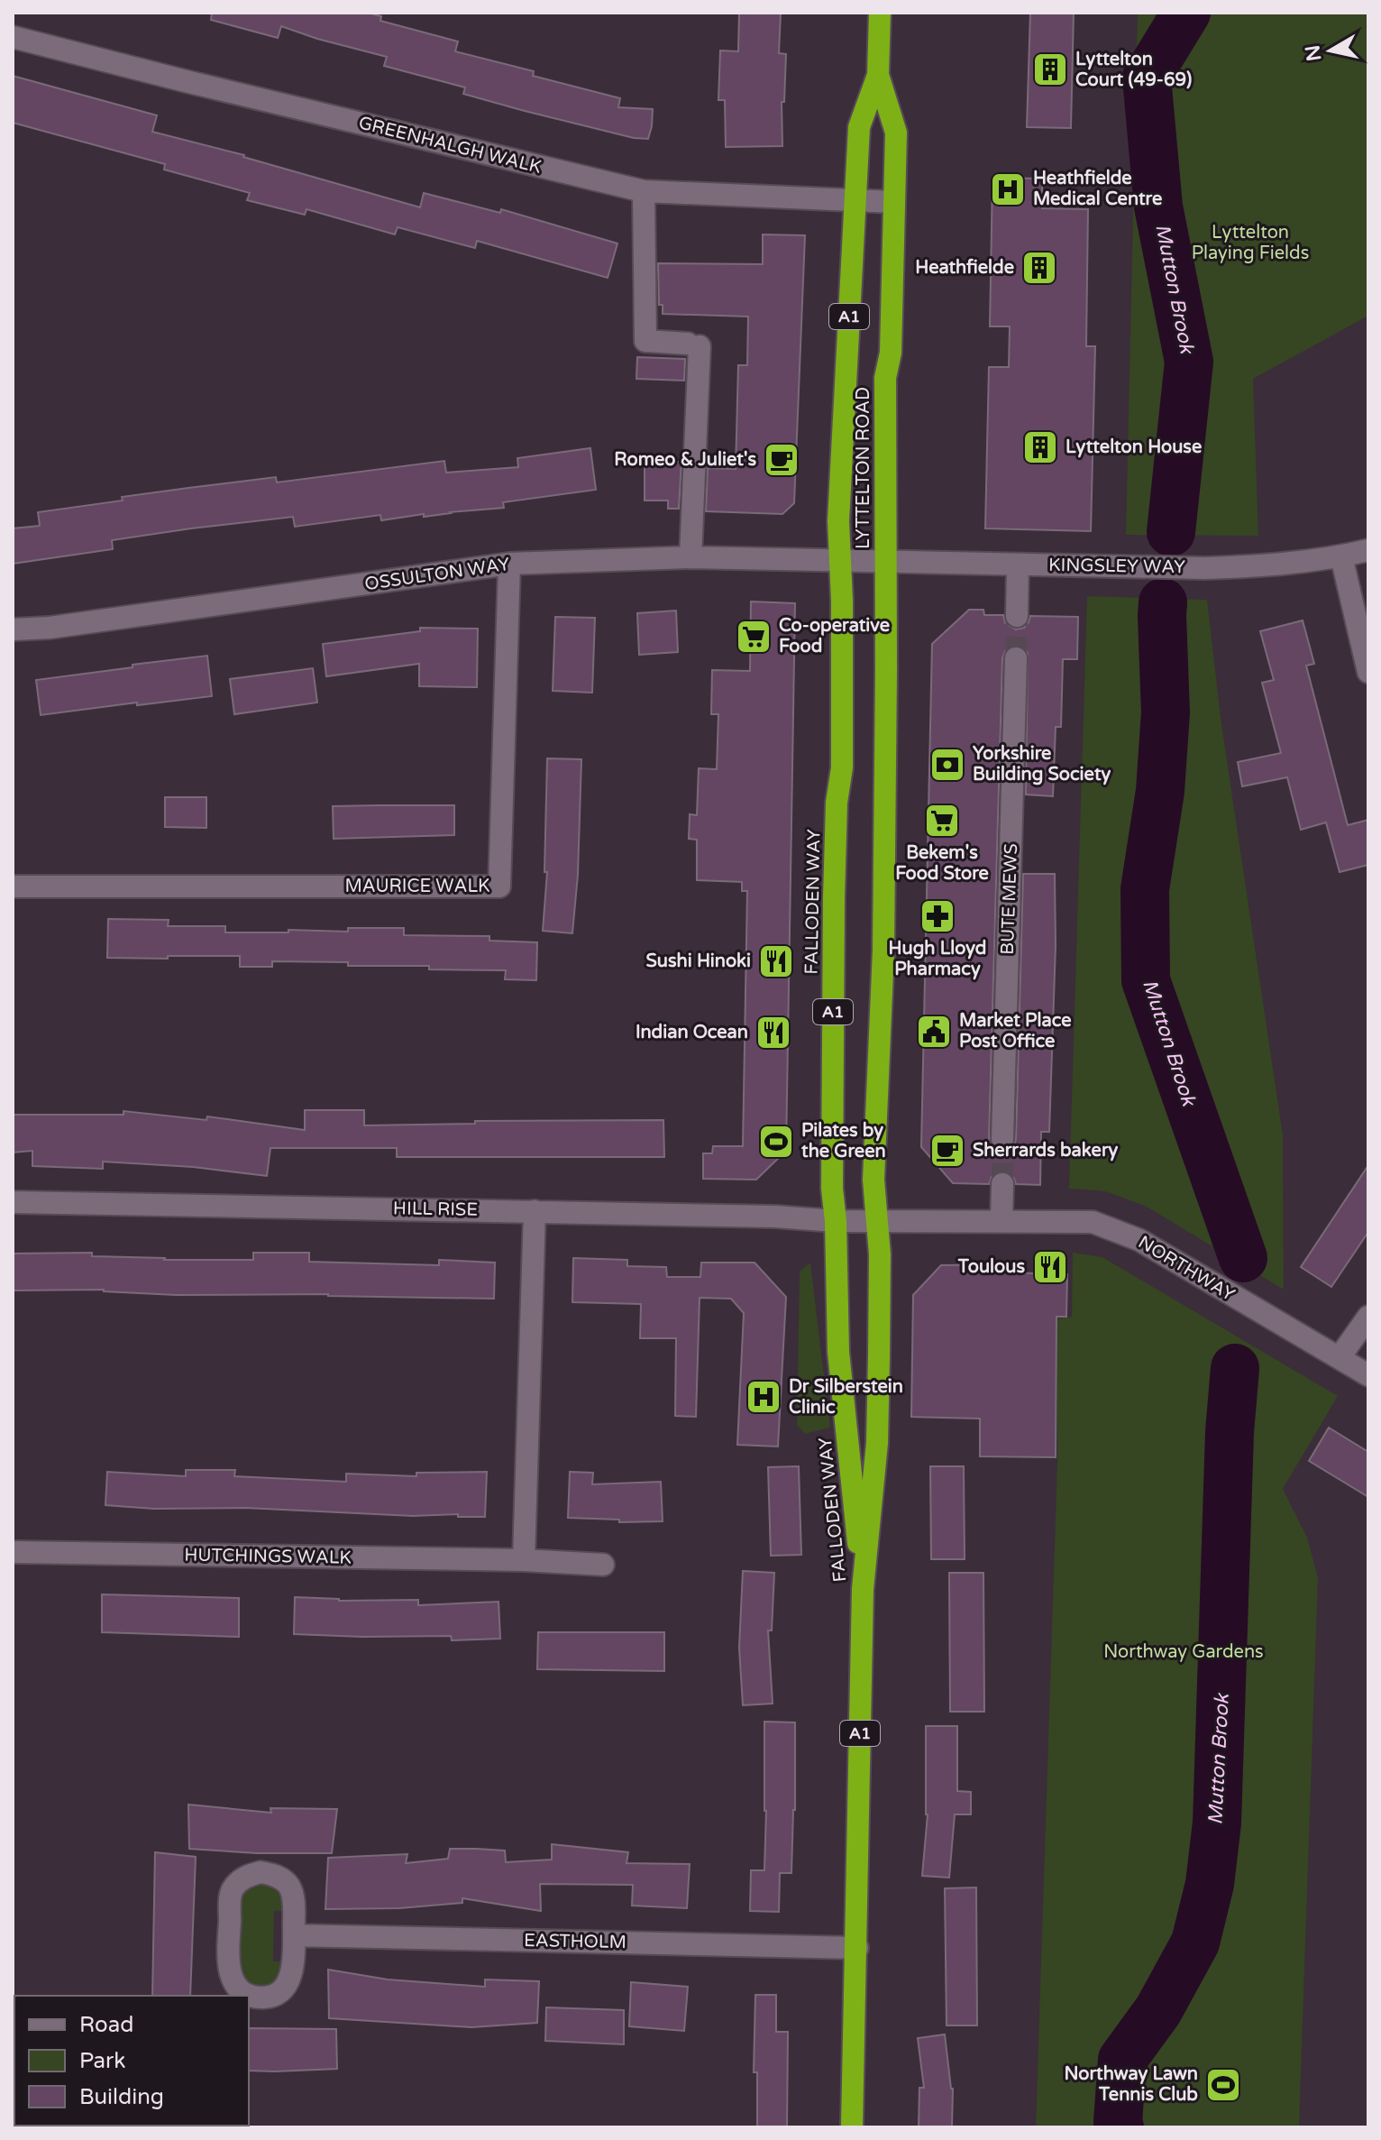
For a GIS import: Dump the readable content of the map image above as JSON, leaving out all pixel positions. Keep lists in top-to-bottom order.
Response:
{
  "streets": {
    "highway": ["A1", "LYTTELTON ROAD", "FALLODEN WAY"],
    "street": [
      "GREENHALGH WALK",
      "KINGSLEY WAY",
      "OSSULTON WAY",
      "MAURICE WALK",
      "BUTE MEWS",
      "HILL RISE",
      "NORTHWAY",
      "HUTCHINGS WALK",
      "EASTHOLM"
    ]
  },
  "crossings": [
    ["GREENHALGH WALK", "LYTTELTON ROAD"],
    ["LYTTELTON ROAD", "KINGSLEY WAY"],
    ["LYTTELTON ROAD", "OSSULTON WAY"],
    ["LYTTELTON ROAD", "FALLODEN WAY"],
    ["KINGSLEY WAY", "OSSULTON WAY"],
    ["KINGSLEY WAY", "FALLODEN WAY"],
    ["OSSULTON WAY", "MAURICE WALK"],
    ["OSSULTON WAY", "FALLODEN WAY"],
    ["FALLODEN WAY", "HILL RISE"],
    ["FALLODEN WAY", "NORTHWAY"],
    ["FALLODEN WAY", "EASTHOLM"],
    ["HILL RISE", "NORTHWAY"]
  ],
  "water": ["Mutton Brook"],
  "parks": ["Lyttelton Playing Fields", "Northway Gardens"],
  "places": {
    "building": ["Lyttelton Court (49-69)", "Heathfielde", "Lyttelton House"],
    "hospital": ["Heathfielde Medical Centre", "Dr Silberstein Clinic"],
    "cafe": ["Romeo & Juliet's", "Sherrards bakery"],
    "supermarket": ["Co-operative Food", "Bekem's Food Store"],
    "bank": ["Yorkshire Building Society"],
    "pharmacy": ["Hugh Lloyd Pharmacy"],
    "restaurant": ["Sushi Hinoki", "Indian Ocean", "Toulous"],
    "public building": ["Market Place Post Office"],
    "sports": ["Pilates by the Green", "Northway Lawn Tennis Club"]
  },
  "legend": ["Road", "Park", "Building"],
  "north": "left"
}
